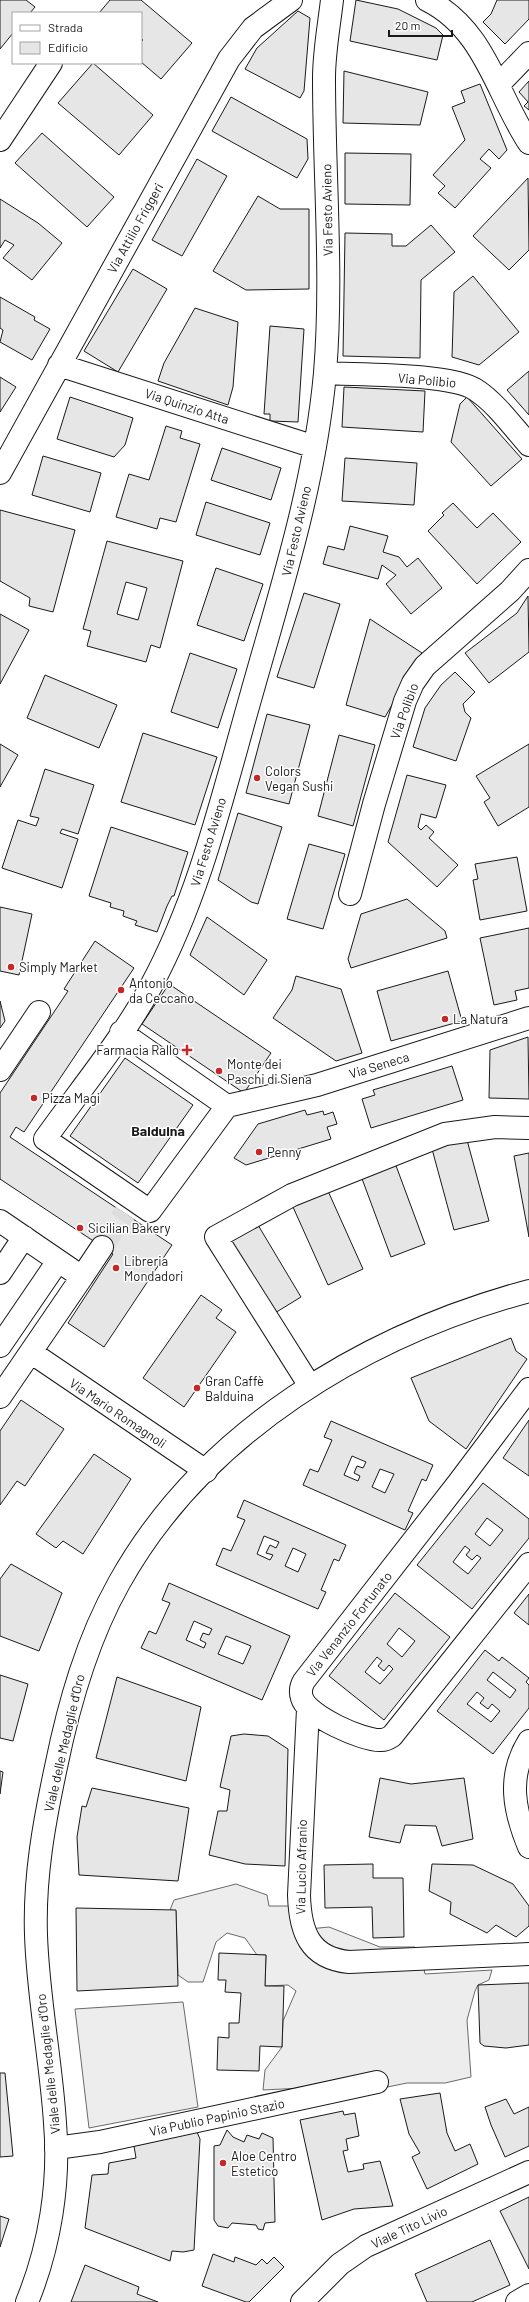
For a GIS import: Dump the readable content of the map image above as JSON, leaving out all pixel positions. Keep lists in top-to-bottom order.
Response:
{
  "streets": {
    "street": [
      "Via Festo Avieno",
      "Via Attilio Friggeri",
      "Via Polibio",
      "Via Quinzio Atta",
      "Via Seneca",
      "Via Mario Romagnoli",
      "Via Venanzio Fortunato",
      "Viale delle Medaglie d'Oro",
      "Via Lucio Afranio",
      "Via Publio Papinio Stazio",
      "Viale Tito Livio"
    ]
  },
  "crossings": [
    ["Via Festo Avieno", "Via Polibio"],
    ["Via Festo Avieno", "Via Quinzio Atta"],
    ["Via Festo Avieno", "Via Seneca"],
    ["Via Attilio Friggeri", "Via Quinzio Atta"],
    ["Via Mario Romagnoli", "Viale delle Medaglie d'Oro"],
    ["Via Venanzio Fortunato", "Via Lucio Afranio"],
    ["Viale delle Medaglie d'Oro", "Via Publio Papinio Stazio"]
  ],
  "districts": ["Balduina"],
  "places": {
    "other": [
      "Colors Vegan Sushi",
      "Simply Market",
      "Antonio da Ceccano",
      "La Natura",
      "Monte dei Paschi di Siena",
      "Pizza Magi",
      "Penny",
      "Sicilian Bakery",
      "Libreria Mondadori",
      "Gran Caffè Balduina",
      "Aloe Centro Estetico"
    ],
    "health": ["Farmacia Rallo"]
  },
  "legend": ["Strada", "Edificio"],
  "scale_bar": "20 m"
}
